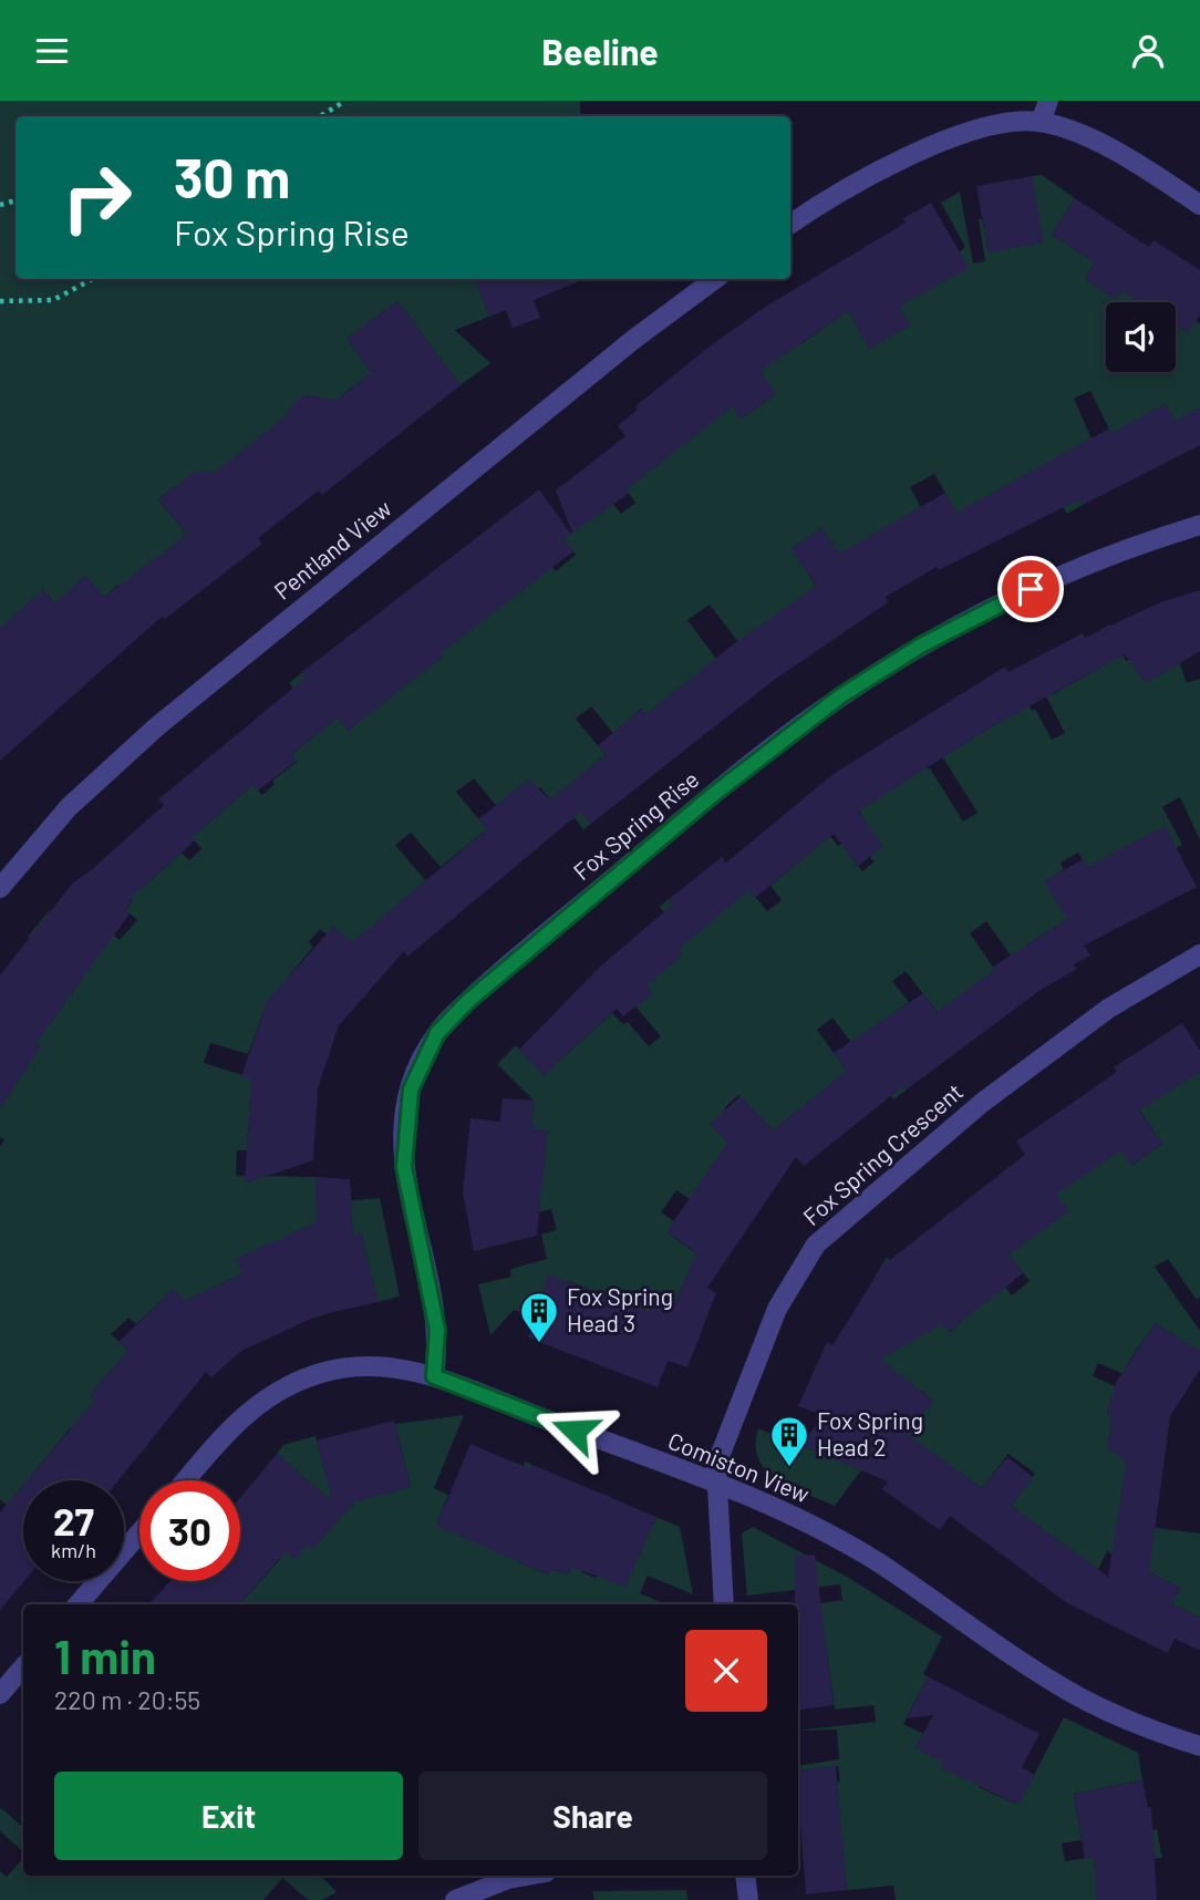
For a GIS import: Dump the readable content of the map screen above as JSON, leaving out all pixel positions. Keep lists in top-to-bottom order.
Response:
{
  "streets": {
    "street": [
      "Pentland View",
      "Fox Spring Rise",
      "Fox Spring Crescent",
      "Comiston View"
    ]
  },
  "crossings": [
    ["Fox Spring Rise", "Comiston View"],
    ["Fox Spring Crescent", "Comiston View"]
  ],
  "places": {
    "building": ["Fox Spring Head 3", "Fox Spring Head 2"]
  },
  "page": {
    "header": "Beeline",
    "turn": ["30 m", "Fox Spring Rise"],
    "speed": "27 km/h",
    "limit": "30",
    "heading": ["1 min", "220 m · 20:55"],
    "buttons": ["Exit", "Share"]
  }
}
